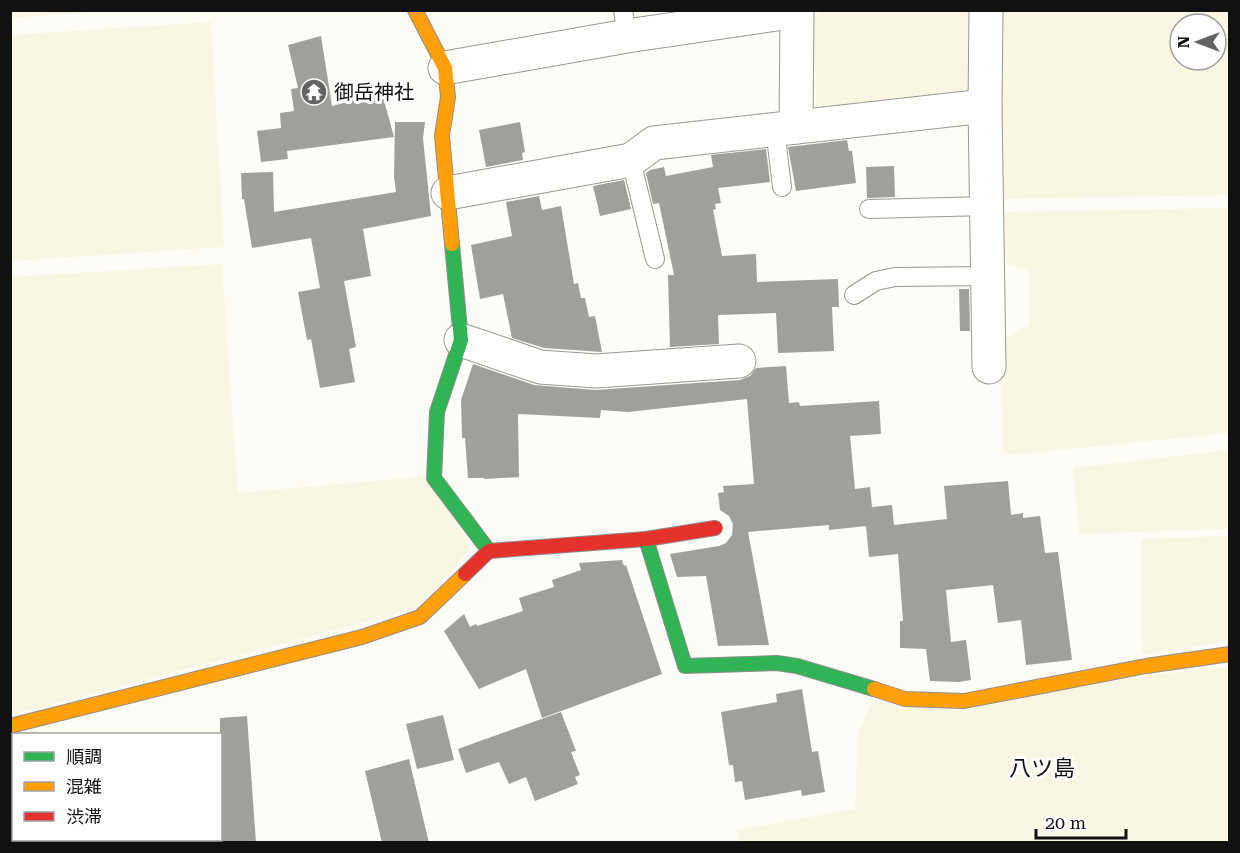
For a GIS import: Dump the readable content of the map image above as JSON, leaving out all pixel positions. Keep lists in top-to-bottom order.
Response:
{
  "districts": ["八ツ島"],
  "places": {
    "temple": ["御岳神社"]
  },
  "legend": ["順調", "混雑", "渋滞"],
  "scale_bar": "20 m",
  "north": "left"
}
